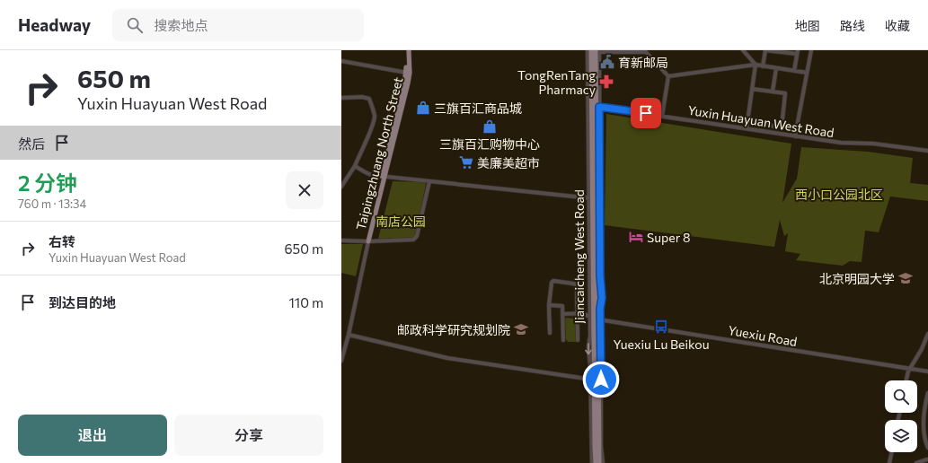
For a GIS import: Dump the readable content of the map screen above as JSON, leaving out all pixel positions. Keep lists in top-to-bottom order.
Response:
{
  "streets": {
    "main road": ["Taipingzhuang North Street", "Jiancaicheng West Road"],
    "street": ["Yuxin Huayuan West Road", "Yuexiu Road"]
  },
  "crossings": [
    ["Yuxin Huayuan West Road", "Jiancaicheng West Road"],
    ["Jiancaicheng West Road", "Yuexiu Road"]
  ],
  "parks": ["西小口公园北区", "南店公园"],
  "places": {
    "public building": ["育新邮局"],
    "pharmacy": ["TongRenTang Pharmacy"],
    "shop": ["三旗百汇商品城", "三旗百汇购物中心"],
    "supermarket": ["美廉美超市"],
    "hotel": ["Super 8"],
    "school or university": ["北京明园大学", "邮政科学研究规划院"],
    "bus stop": ["Yuexiu Lu Beikou"]
  },
  "page": {
    "header": "Headway",
    "search": "搜索地点",
    "nav": ["地图", "路线", "收藏"],
    "turn": ["650 m", "Yuxin Huayuan West Road"],
    "then": "然后",
    "heading": ["2 分钟", "760 m · 13:34"],
    "list": [
      {
        "name": "右转",
        "note": "Yuxin Huayuan West Road",
        "value": "650 m"
      },
      {
        "name": "到达目的地",
        "value": "110 m"
      }
    ],
    "buttons": ["退出", "分享"]
  }
}
